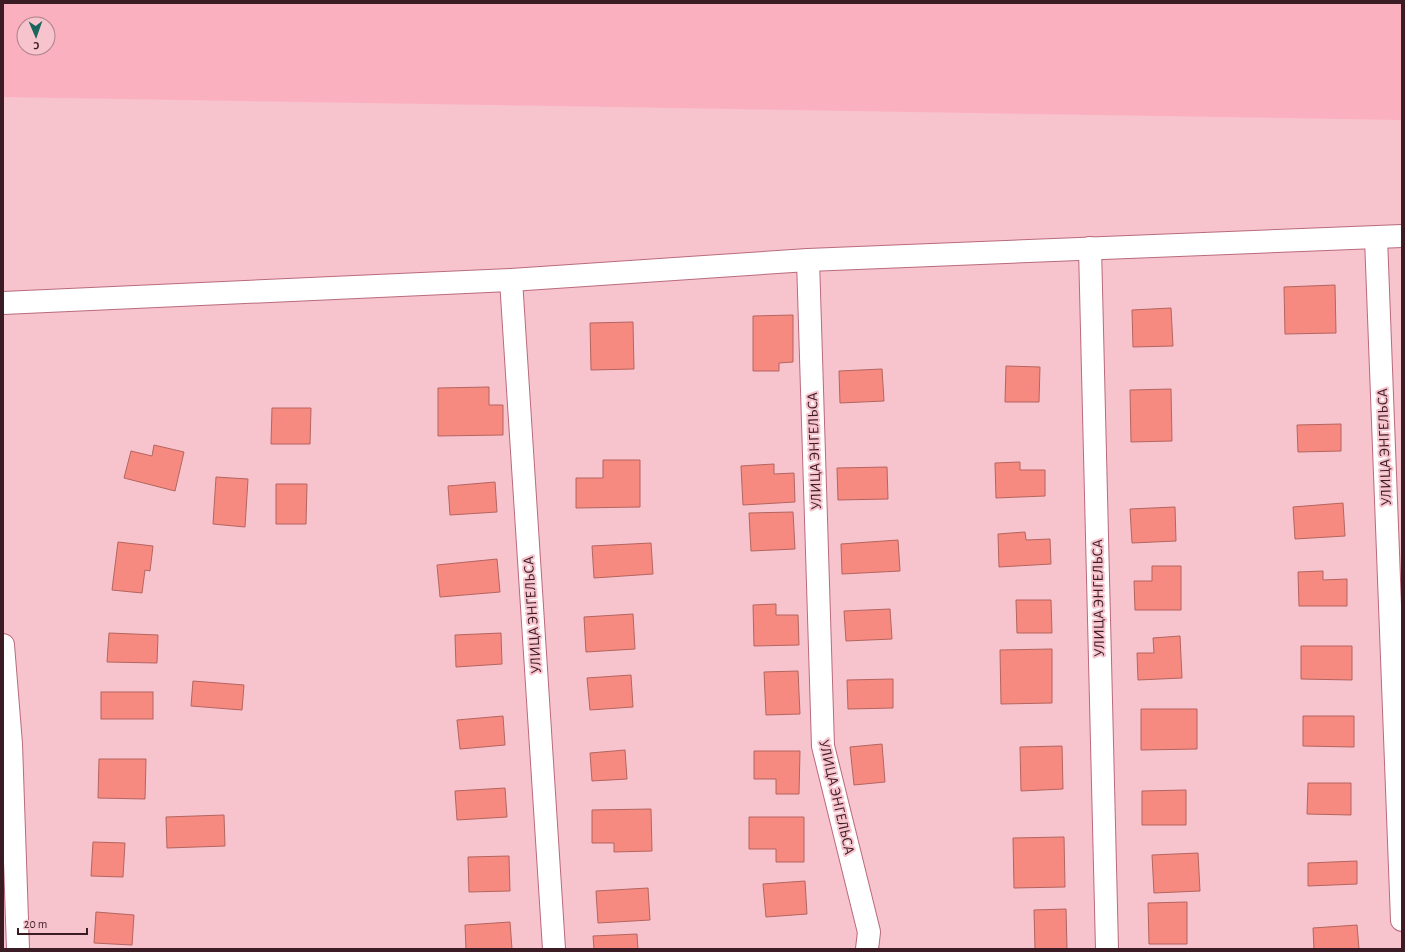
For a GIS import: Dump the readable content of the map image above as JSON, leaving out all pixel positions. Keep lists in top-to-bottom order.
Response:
{
  "streets": {
    "street": ["УЛИЦА ЭНГЕЛЬСА"]
  },
  "scale_bar": "20 m",
  "north": "bottom"
}
